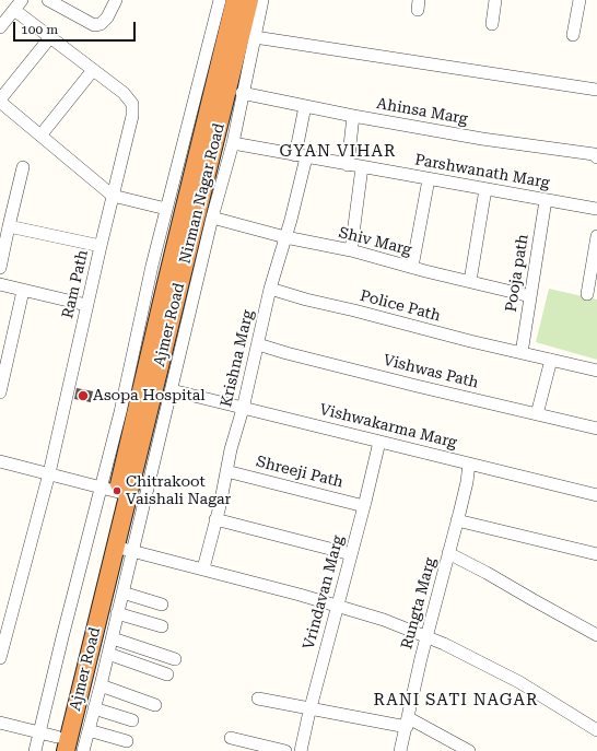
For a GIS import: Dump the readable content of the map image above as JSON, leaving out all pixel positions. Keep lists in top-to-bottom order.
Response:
{
  "streets": {
    "highway": ["Ajmer Road"],
    "street": [
      "Ahinsa Marg",
      "Parshwanath Marg",
      "Nirman Nagar Road",
      "Shiv Marg",
      "Pooja path",
      "Ram Path",
      "Police Path",
      "Krishna Marg",
      "Vishwas Path",
      "Vishwakarma Marg",
      "Shreeji Path",
      "Vrindavan Marg",
      "Rungta Marg"
    ]
  },
  "crossings": [
    ["Ahinsa Marg", "Nirman Nagar Road"],
    ["Ahinsa Marg", "Krishna Marg"],
    ["Parshwanath Marg", "Nirman Nagar Road"],
    ["Parshwanath Marg", "Pooja path"],
    ["Parshwanath Marg", "Krishna Marg"],
    ["Nirman Nagar Road", "Shiv Marg"],
    ["Nirman Nagar Road", "Vishwakarma Marg"],
    ["Shiv Marg", "Pooja path"],
    ["Shiv Marg", "Krishna Marg"],
    ["Pooja path", "Police Path"],
    ["Police Path", "Krishna Marg"],
    ["Krishna Marg", "Vishwas Path"],
    ["Krishna Marg", "Vishwakarma Marg"],
    ["Krishna Marg", "Shreeji Path"],
    ["Vishwakarma Marg", "Vrindavan Marg"],
    ["Vishwakarma Marg", "Rungta Marg"],
    ["Shreeji Path", "Vrindavan Marg"]
  ],
  "districts": ["GYAN VIHAR", "RANI SATI NAGAR"],
  "places": ["Asopa Hospital", "Chitrakoot Vaishali Nagar"],
  "scale_bar": "100 m"
}
